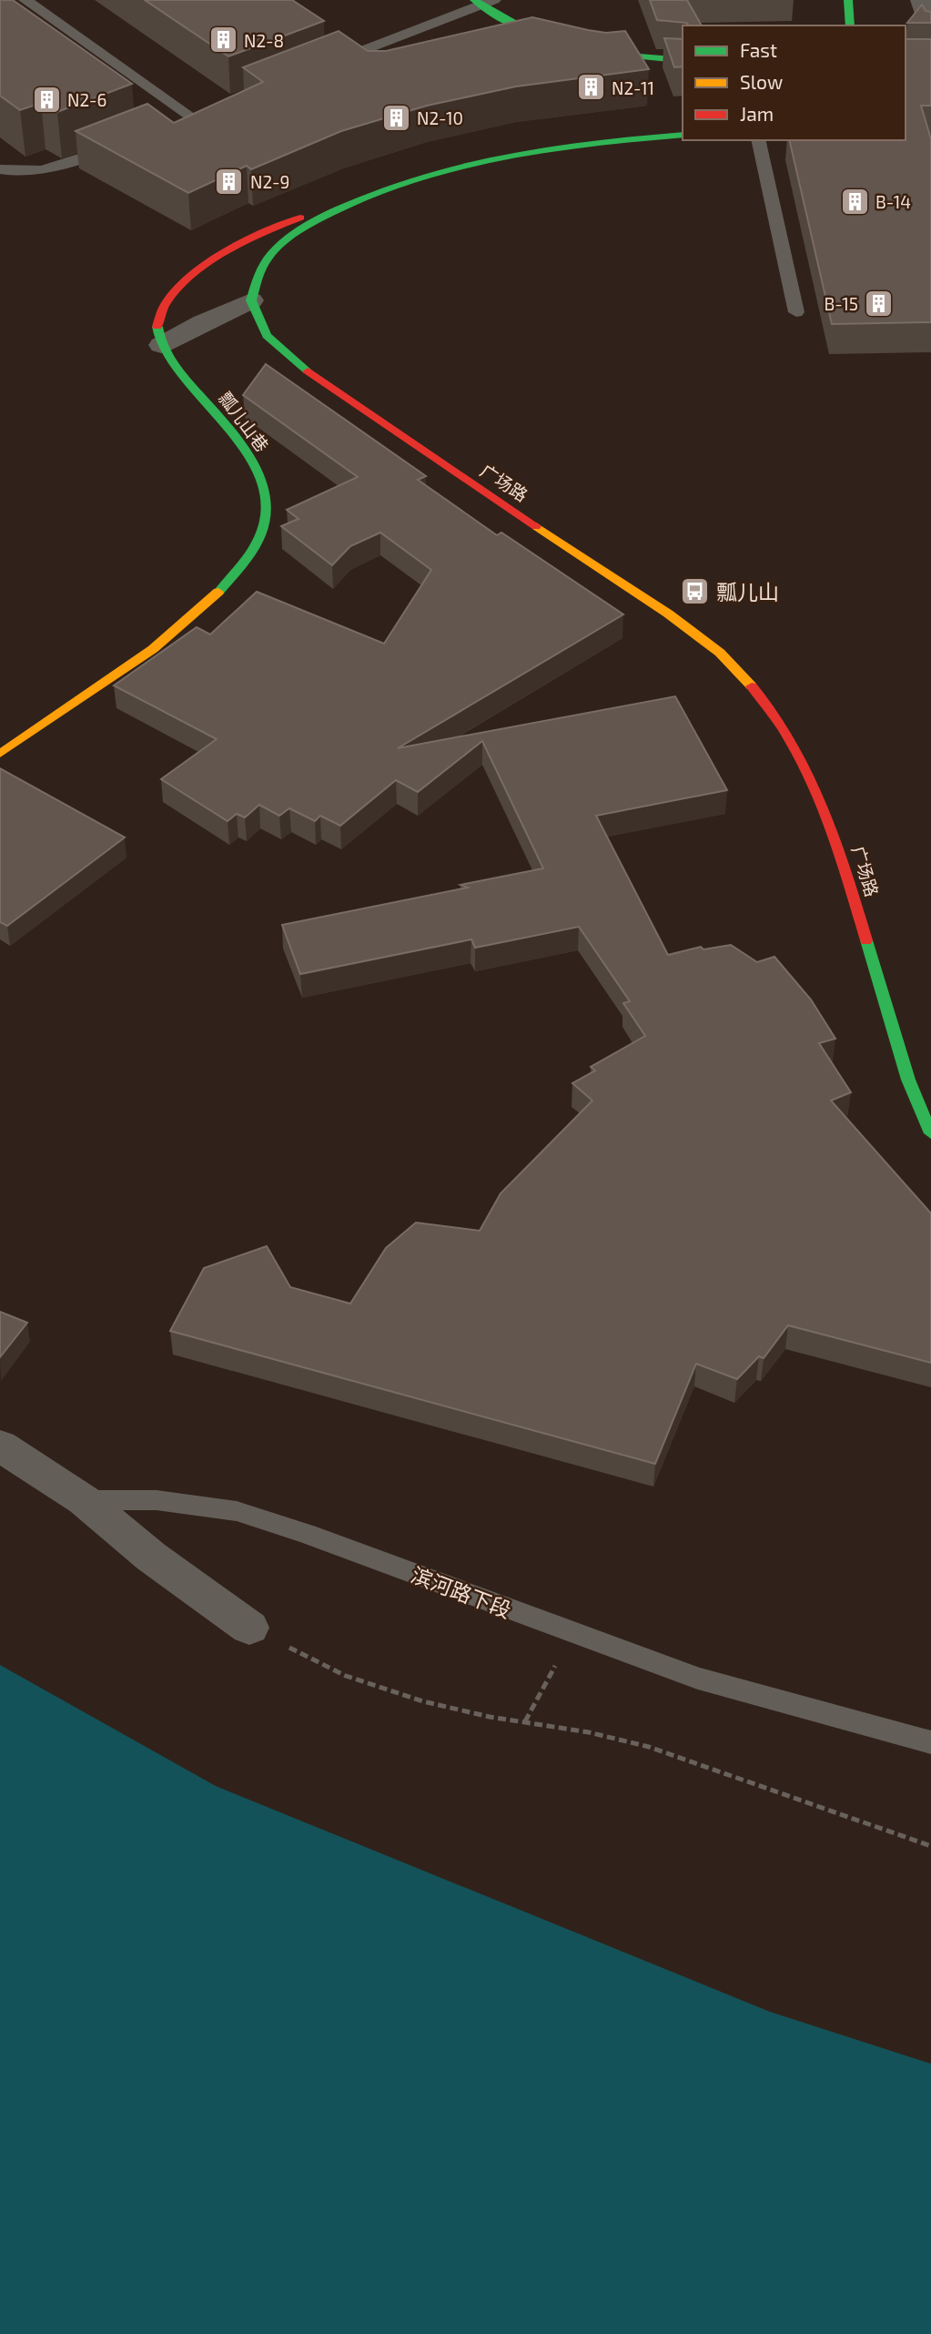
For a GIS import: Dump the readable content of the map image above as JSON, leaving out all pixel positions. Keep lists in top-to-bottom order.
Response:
{
  "streets": {
    "main road": ["瓢儿山巷", "广场路"],
    "lane": ["滨河路下段"]
  },
  "places": {
    "building": [
      "N2-8",
      "N2-11",
      "N2-6",
      "N2-10",
      "N2-9",
      "B-14",
      "B-15"
    ],
    "bus stop": ["瓢儿山"]
  },
  "legend": ["Fast", "Slow", "Jam"]
}
